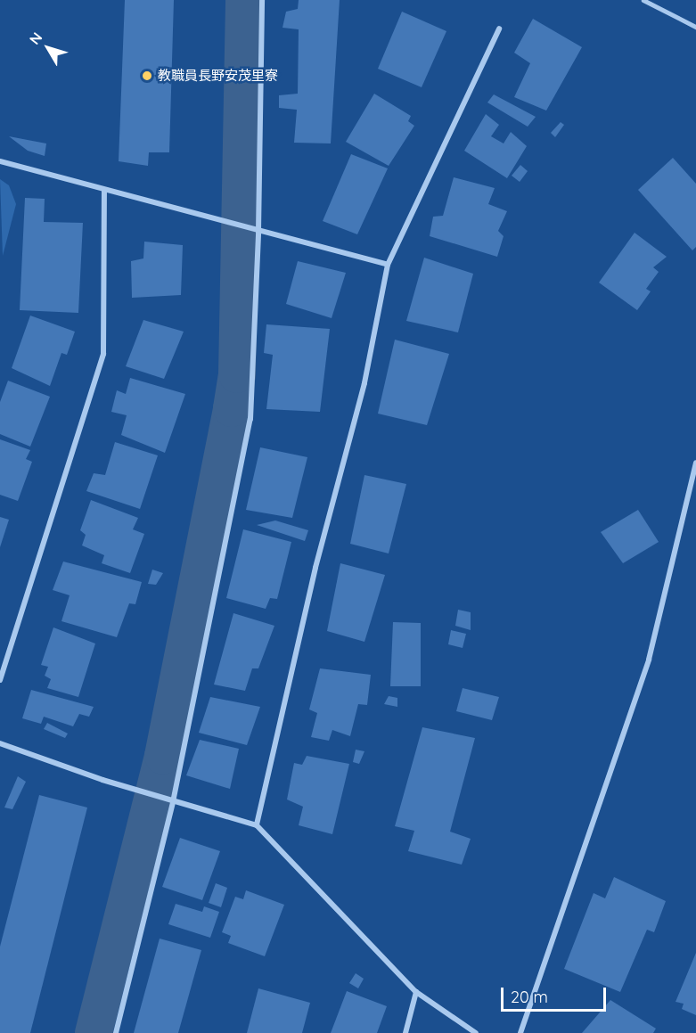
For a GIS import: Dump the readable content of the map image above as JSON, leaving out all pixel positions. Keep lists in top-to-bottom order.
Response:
{
  "places": ["教職員長野安茂里寮"],
  "scale_bar": "20 m",
  "north": "top left"
}
